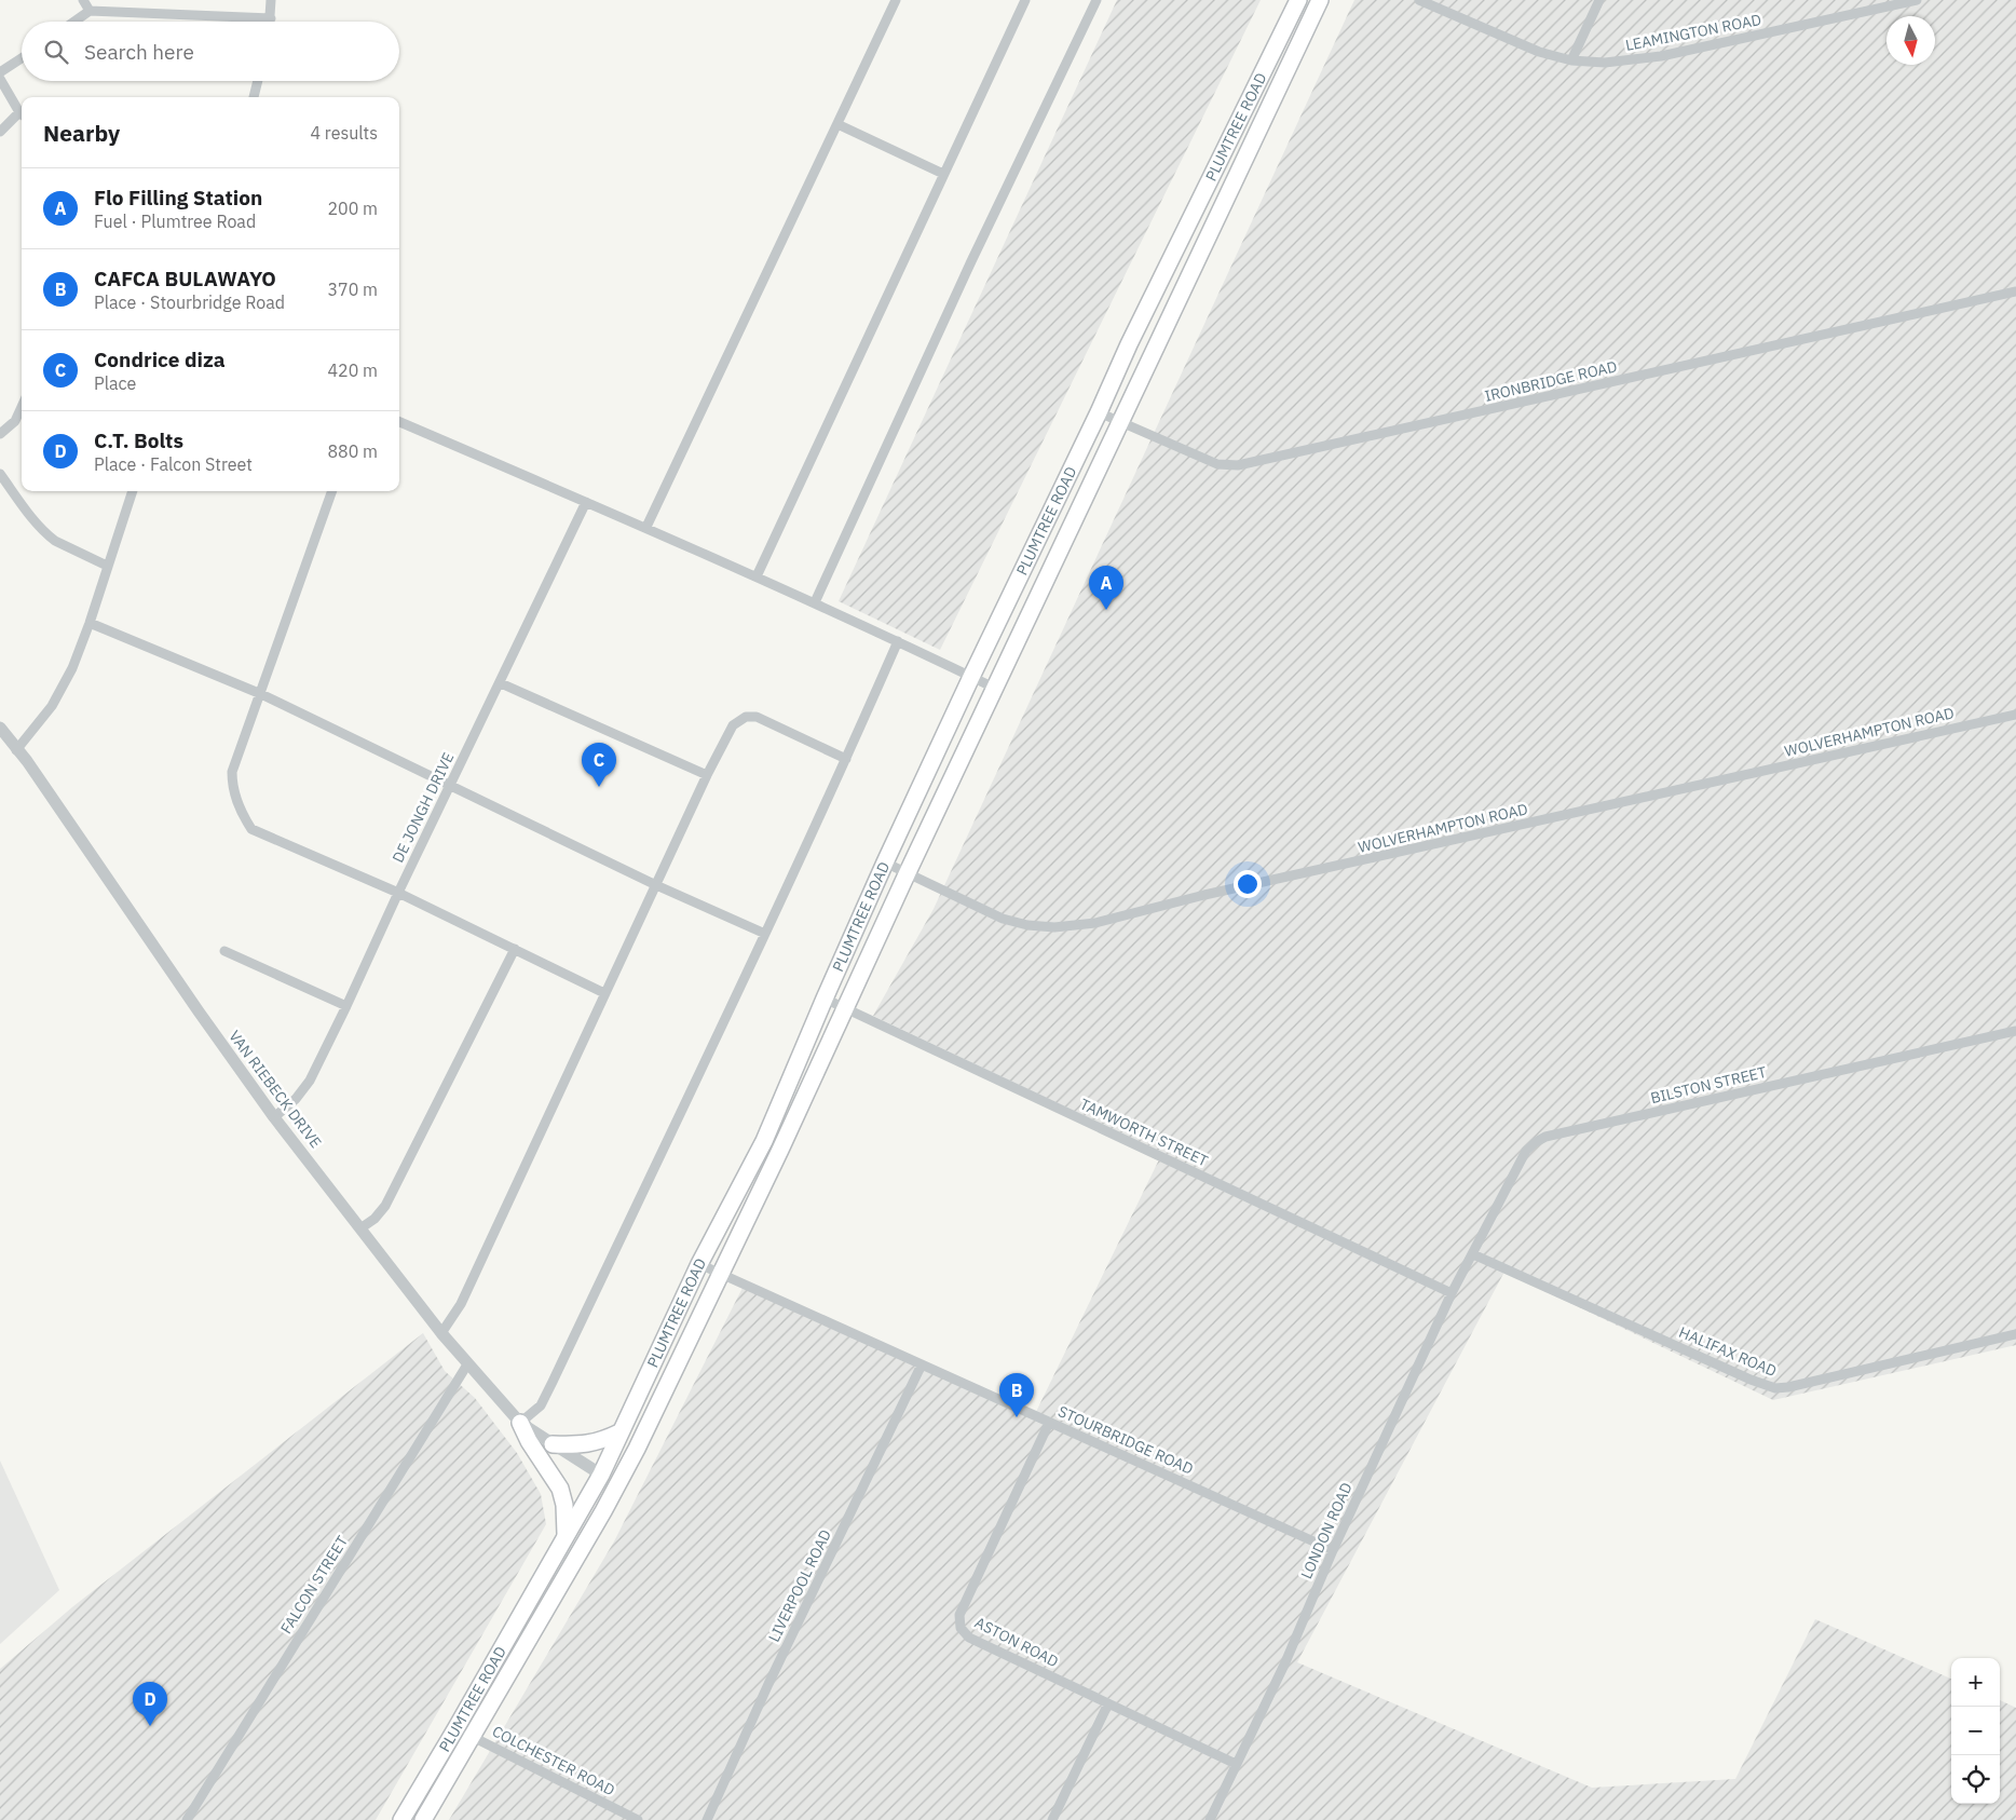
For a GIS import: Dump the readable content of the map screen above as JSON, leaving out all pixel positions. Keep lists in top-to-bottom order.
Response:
{
  "streets": {
    "highway": ["PLUMTREE ROAD"],
    "street": [
      "LEAMINGTON ROAD",
      "IRONBRIDGE ROAD",
      "WOLVERHAMPTON ROAD",
      "DE JONGH DRIVE",
      "BILSTON STREET",
      "VAN RIEBECK DRIVE",
      "TAMWORTH STREET",
      "HALIFAX ROAD",
      "STOURBRIDGE ROAD",
      "LONDON ROAD",
      "FALCON STREET",
      "LIVERPOOL ROAD",
      "ASTON ROAD",
      "COLCHESTER ROAD"
    ]
  },
  "crossings": [
    ["PLUMTREE ROAD", "IRONBRIDGE ROAD"],
    ["PLUMTREE ROAD", "WOLVERHAMPTON ROAD"],
    ["PLUMTREE ROAD", "VAN RIEBECK DRIVE"],
    ["PLUMTREE ROAD", "TAMWORTH STREET"],
    ["PLUMTREE ROAD", "STOURBRIDGE ROAD"],
    ["PLUMTREE ROAD", "COLCHESTER ROAD"],
    ["DE JONGH DRIVE", "VAN RIEBECK DRIVE"],
    ["BILSTON STREET", "HALIFAX ROAD"],
    ["BILSTON STREET", "LONDON ROAD"],
    ["VAN RIEBECK DRIVE", "FALCON STREET"],
    ["TAMWORTH STREET", "LONDON ROAD"],
    ["HALIFAX ROAD", "LONDON ROAD"],
    ["STOURBRIDGE ROAD", "LONDON ROAD"],
    ["STOURBRIDGE ROAD", "LIVERPOOL ROAD"],
    ["STOURBRIDGE ROAD", "ASTON ROAD"],
    ["LONDON ROAD", "ASTON ROAD"]
  ],
  "north": "bottom",
  "page": {
    "search": "Search here",
    "heading": ["Nearby", "4 results"],
    "list": [
      {
        "mark": "A",
        "name": "Flo Filling Station",
        "note": "Fuel · Plumtree Road",
        "value": "200 m"
      },
      {
        "mark": "B",
        "name": "CAFCA BULAWAYO",
        "note": "Place · Stourbridge Road",
        "value": "370 m"
      },
      {
        "mark": "C",
        "name": "Condrice diza",
        "note": "Place",
        "value": "420 m"
      },
      {
        "mark": "D",
        "name": "C.T. Bolts",
        "note": "Place · Falcon Street",
        "value": "880 m"
      }
    ],
    "pins": [
      "A",
      "C",
      "B",
      "D"
    ],
    "map_buttons": ["+", "−"]
  }
}
